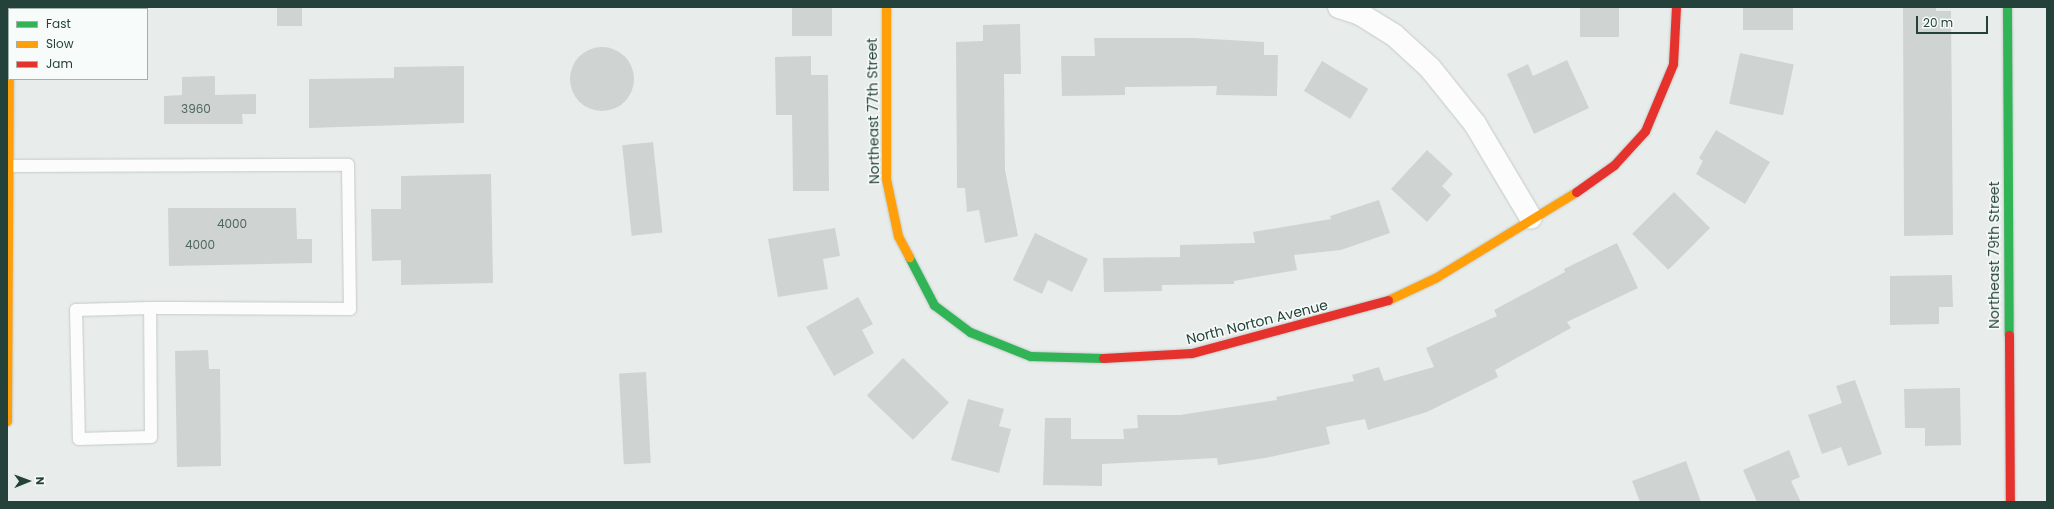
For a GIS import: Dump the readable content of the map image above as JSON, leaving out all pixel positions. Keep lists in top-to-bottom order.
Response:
{
  "streets": {
    "street": ["Northeast 77th Street", "Northeast 79th Street", "North Norton Avenue"]
  },
  "crossings": [
    ["Northeast 77th Street", "North Norton Avenue"]
  ],
  "house_numbers": ["3960", "4000", "4000"],
  "legend": ["Fast", "Slow", "Jam"],
  "scale_bar": "20 m",
  "north": "right"
}
